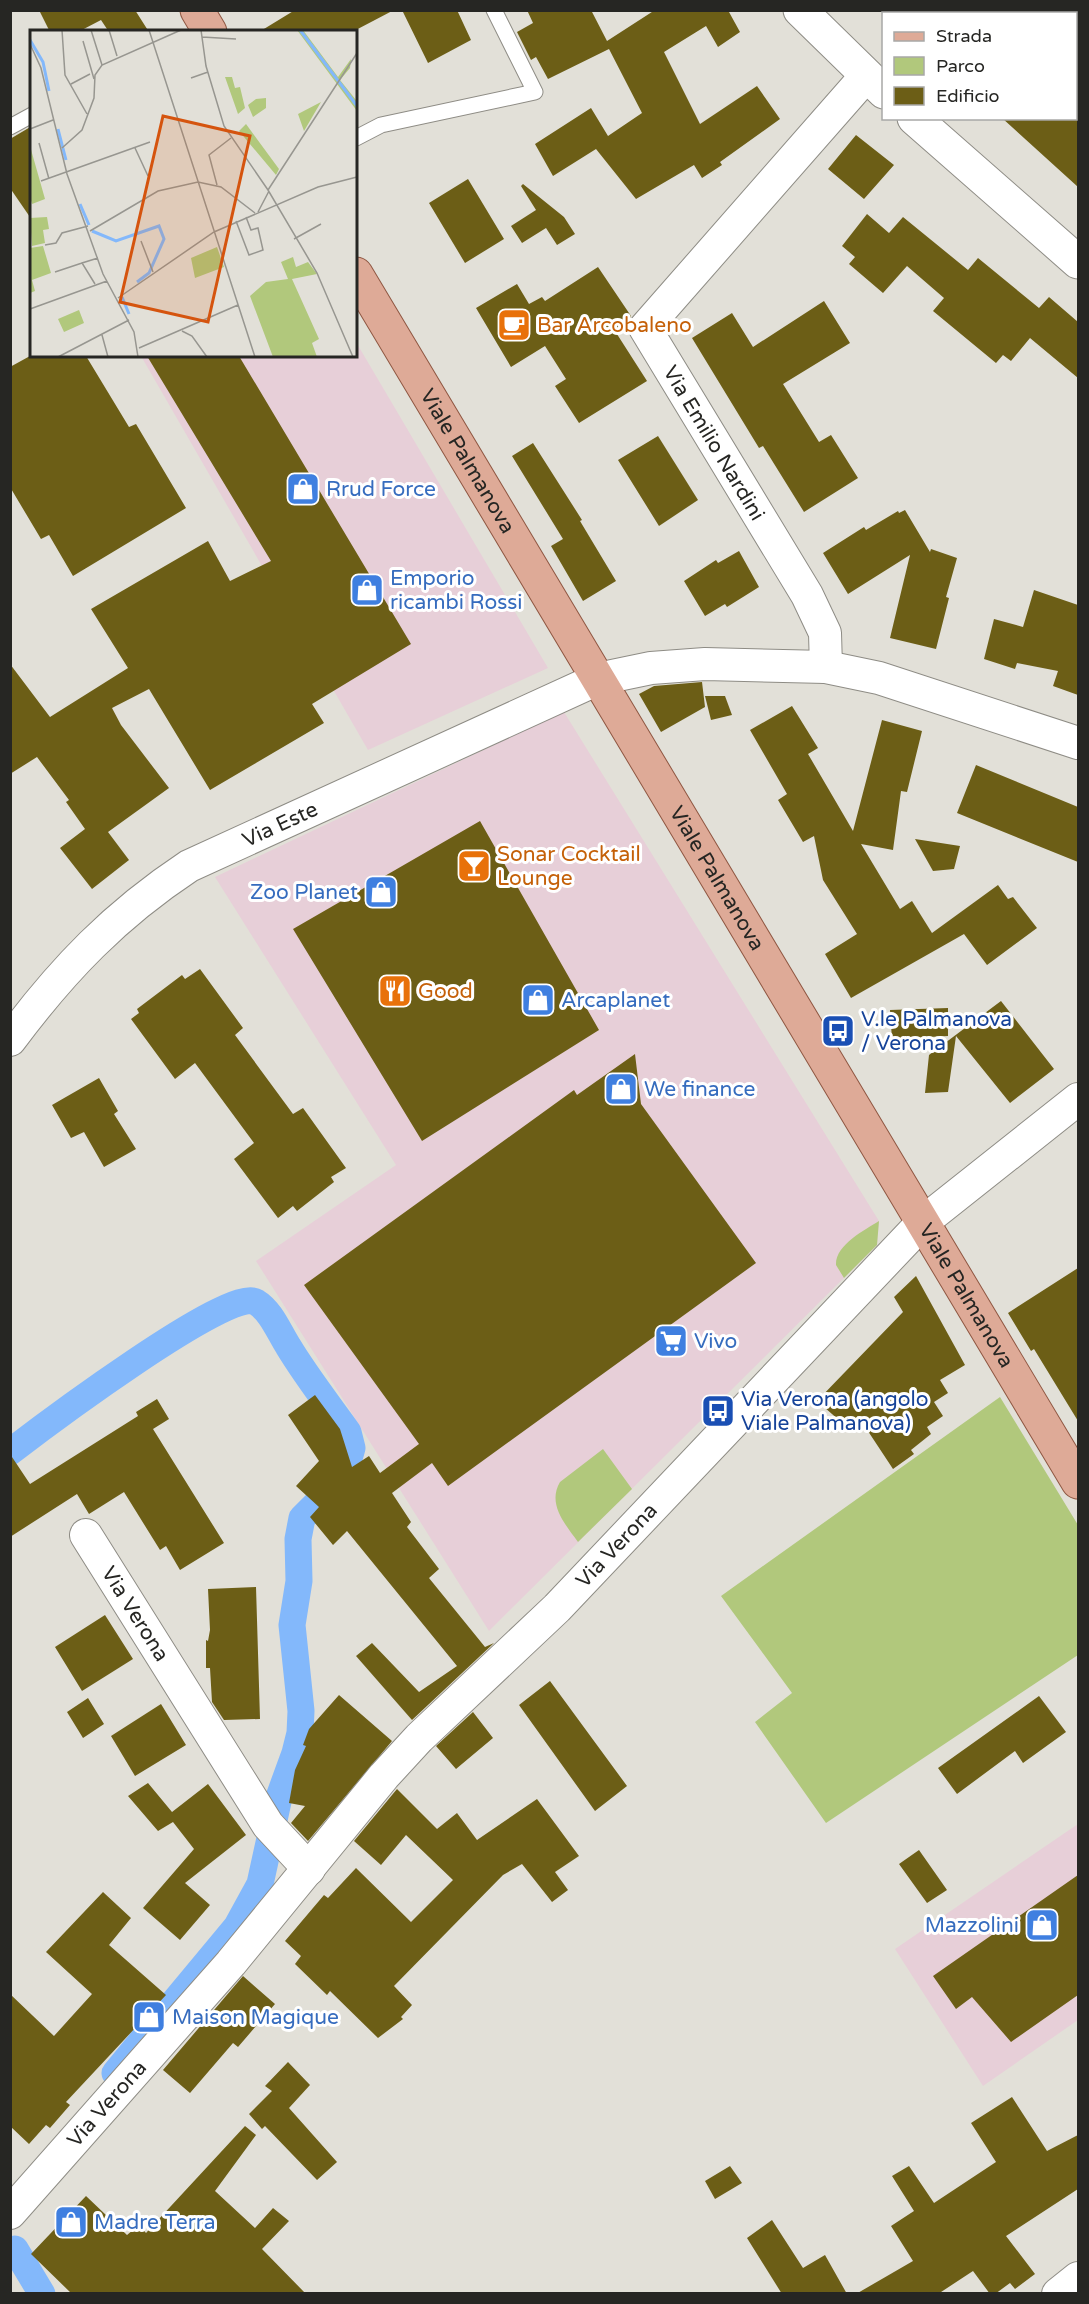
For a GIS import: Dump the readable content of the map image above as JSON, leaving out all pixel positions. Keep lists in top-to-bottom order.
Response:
{
  "streets": {
    "main road": ["Viale Palmanova"],
    "street": ["Via Emilio Nardini", "Via Este", "Via Verona"]
  },
  "crossings": [
    ["Viale Palmanova", "Via Este"],
    ["Viale Palmanova", "Via Verona"]
  ],
  "places": {
    "cafe": ["Bar Arcobaleno"],
    "shop": [
      "Rrud Force",
      "Emporio ricambi Rossi",
      "Zoo Planet",
      "Arcaplanet",
      "We finance",
      "Mazzolini",
      "Maison Magique",
      "Madre Terra"
    ],
    "bar": ["Sonar Cocktail Lounge"],
    "restaurant": ["Good"],
    "bus stop": ["V.le Palmanova / Verona", "Via Verona (angolo Viale Palmanova)"],
    "supermarket": ["Vivo"]
  },
  "legend": ["Strada", "Parco", "Edificio"]
}
